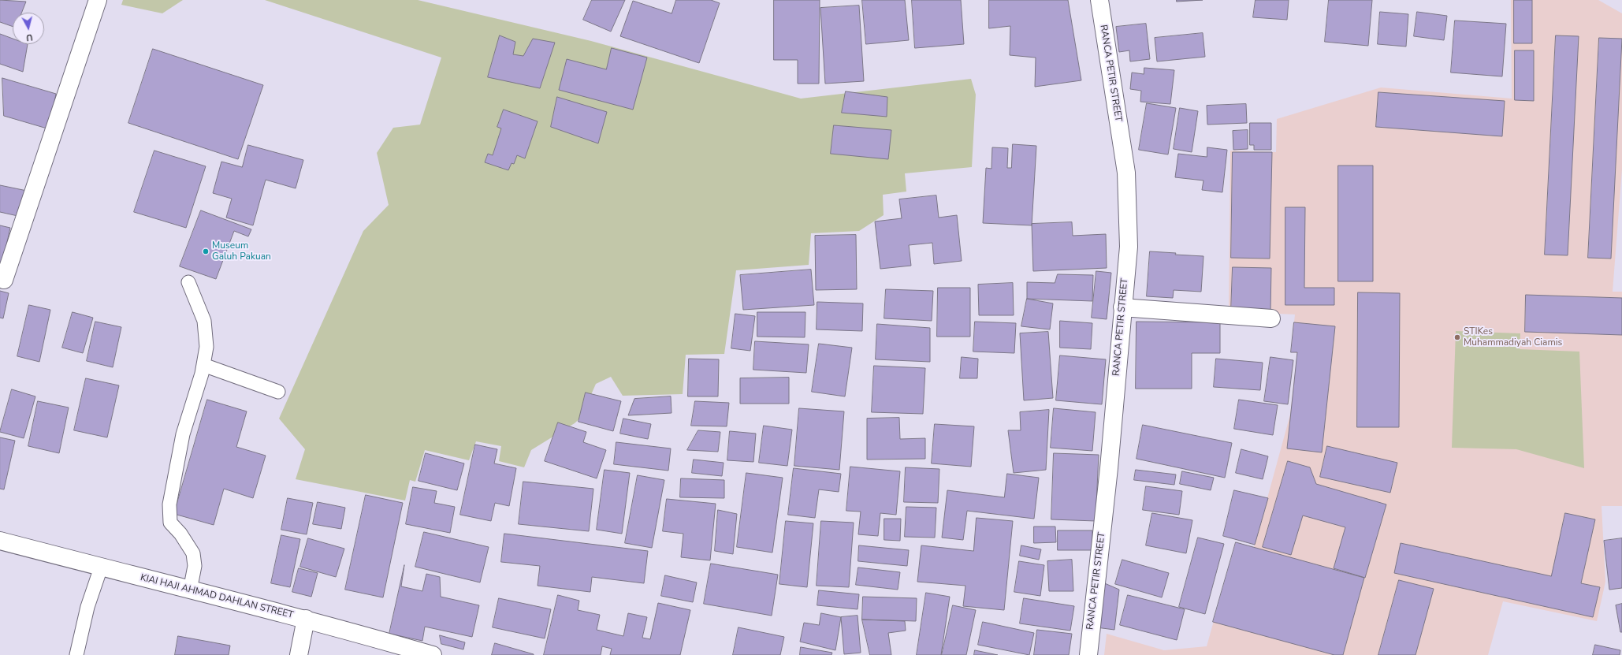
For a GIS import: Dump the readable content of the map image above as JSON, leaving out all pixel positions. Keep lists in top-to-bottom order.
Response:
{
  "streets": {
    "street": ["RANCA PETIR STREET", "KIAI HAJI AHMAD DAHLAN STREET"]
  },
  "places": ["Museum Galuh Pakuan", "STIKes Muhammadiyah Ciamis"],
  "north": "bottom"
}
